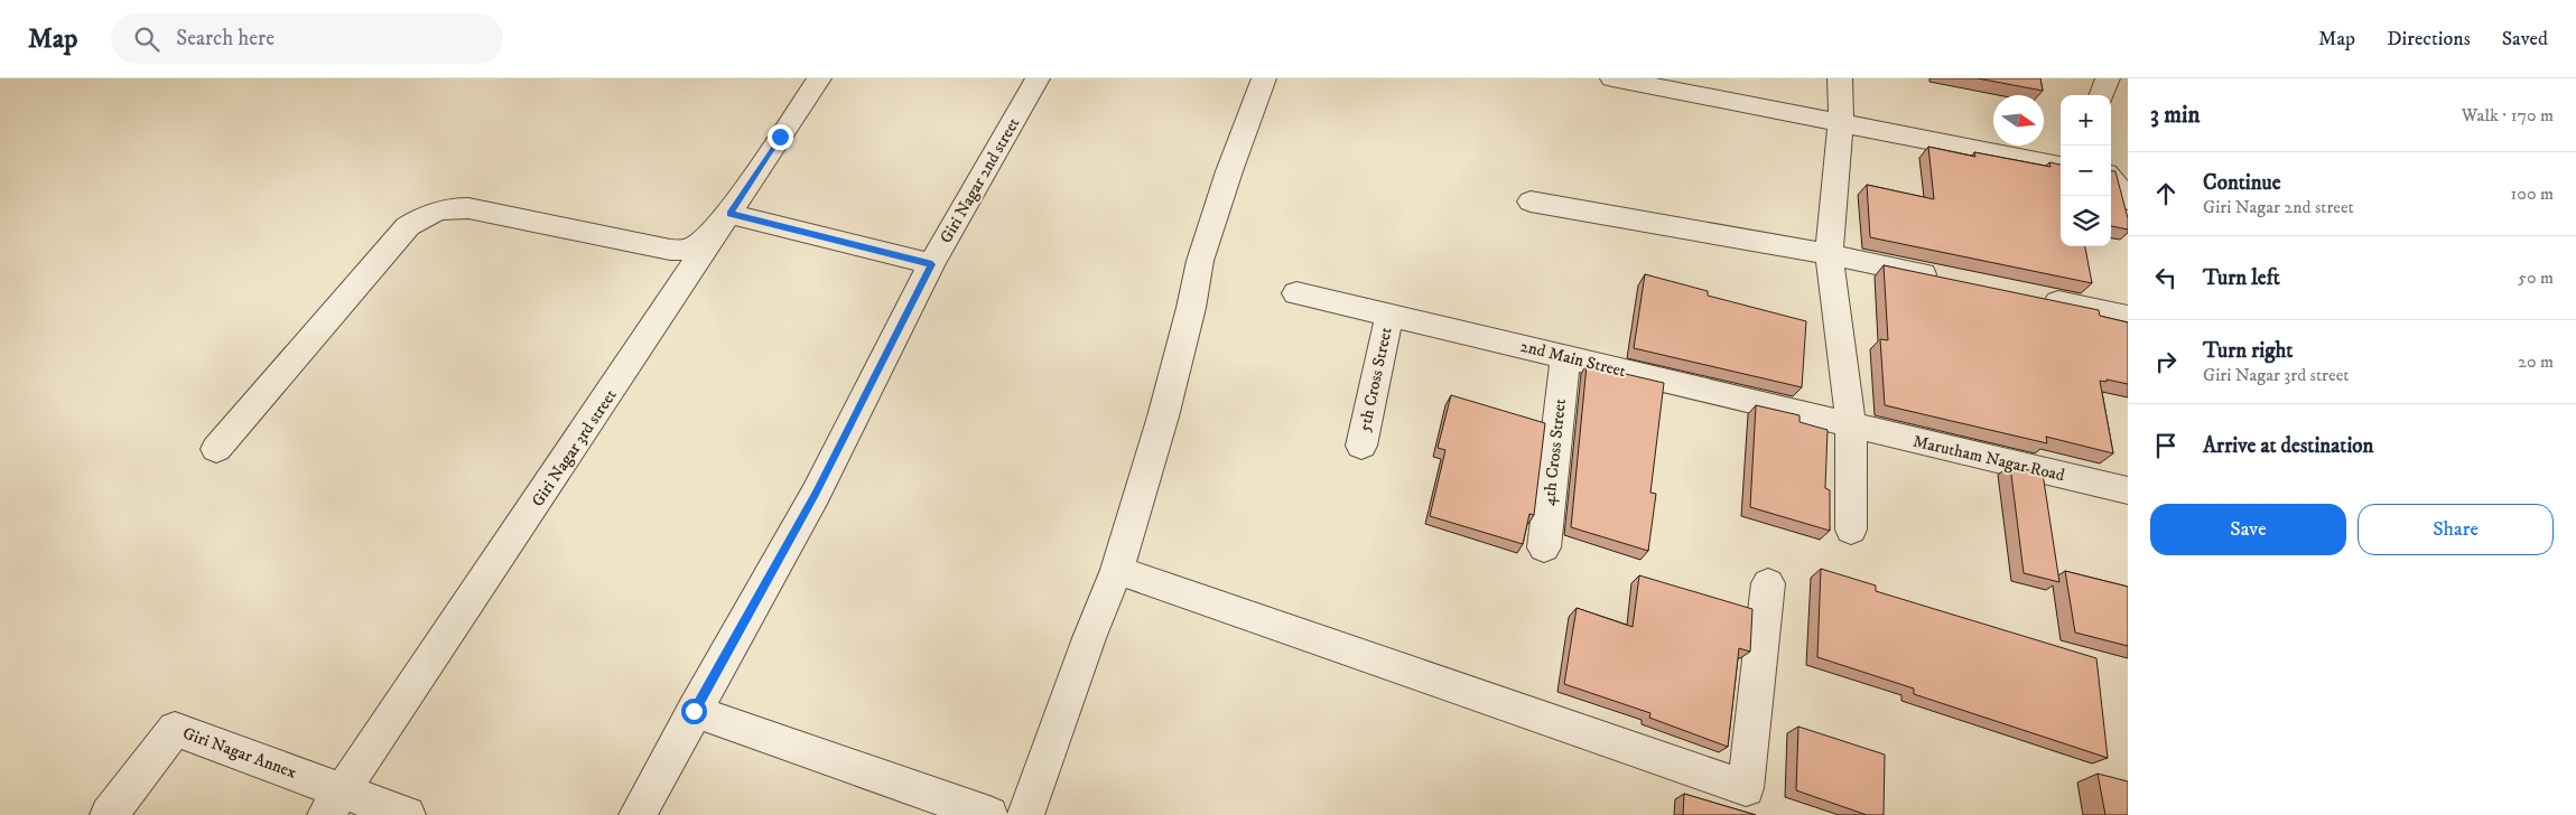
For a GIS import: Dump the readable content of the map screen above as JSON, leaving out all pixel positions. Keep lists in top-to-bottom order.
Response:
{
  "streets": {
    "street": [
      "Giri Nagar 2nd street",
      "2nd Main Street",
      "5th Cross Street",
      "Giri Nagar 3rd street",
      "4th Cross Street",
      "Marutham Nagar Road",
      "Giri Nagar Annex"
    ]
  },
  "crossings": [
    ["2nd Main Street", "5th Cross Street"],
    ["2nd Main Street", "4th Cross Street"],
    ["2nd Main Street", "Marutham Nagar Road"],
    ["Giri Nagar 3rd street", "Giri Nagar Annex"]
  ],
  "north": "right",
  "page": {
    "header": "Map",
    "search": "Search here",
    "nav": ["Map", "Directions", "Saved"],
    "heading": ["3 min", "Walk · 170 m"],
    "map_buttons": ["+", "−"],
    "list": [
      ["Continue", "Giri Nagar 2nd street", "100 m"],
      ["Turn left", "50 m"],
      ["Turn right", "Giri Nagar 3rd street", "20 m"],
      "Arrive at destination"
    ],
    "buttons": ["Save", "Share"]
  }
}
